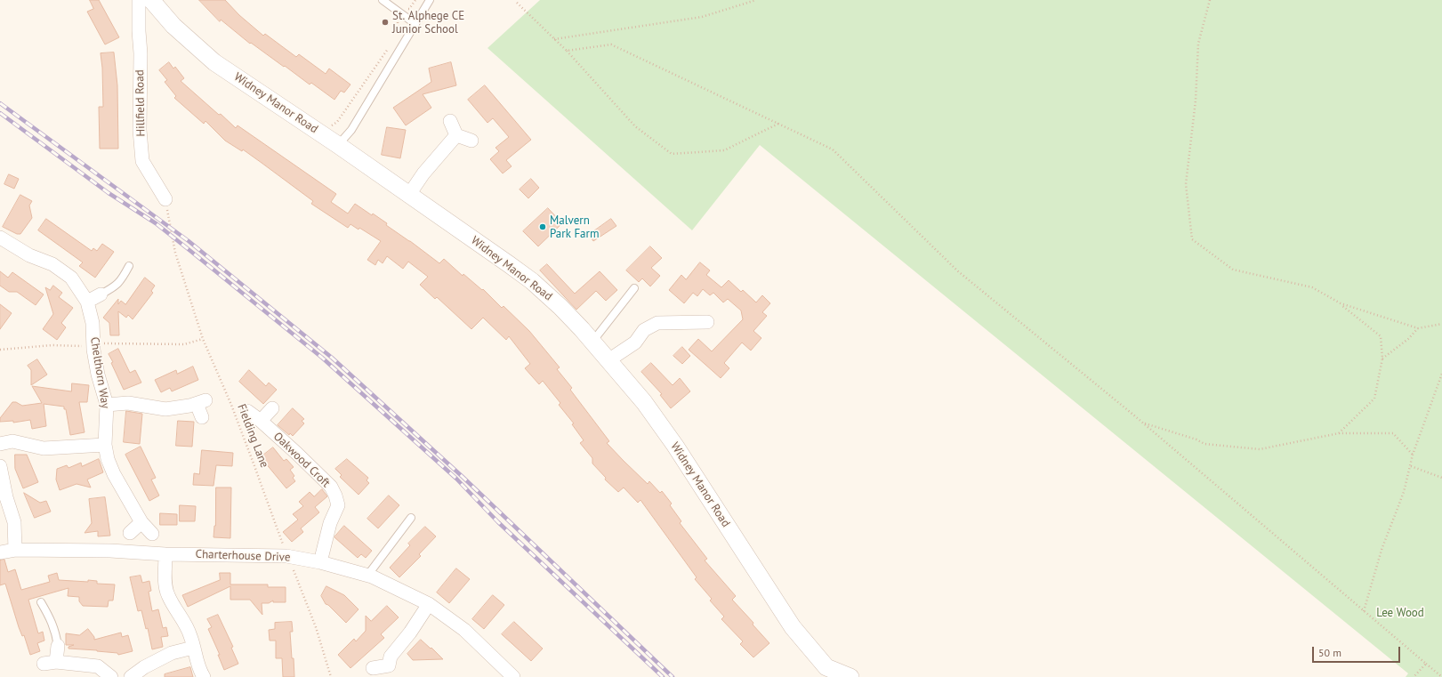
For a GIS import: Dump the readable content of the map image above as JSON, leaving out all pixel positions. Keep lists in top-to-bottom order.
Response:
{
  "streets": {
    "street": [
      "Hillfield Road",
      "Widney Manor Road",
      "Chelthorn Way",
      "Oakwood Croft",
      "Charterhouse Drive"
    ],
    "path": ["Fielding Lane"]
  },
  "crossings": [
    ["Hillfield Road", "Fielding Lane"],
    ["Fielding Lane", "Charterhouse Drive"],
    ["Oakwood Croft", "Charterhouse Drive"]
  ],
  "parks": ["Lee Wood"],
  "places": ["St. Alphege CE Junior School", "Malvern Park Farm"],
  "scale_bar": "50 m"
}
